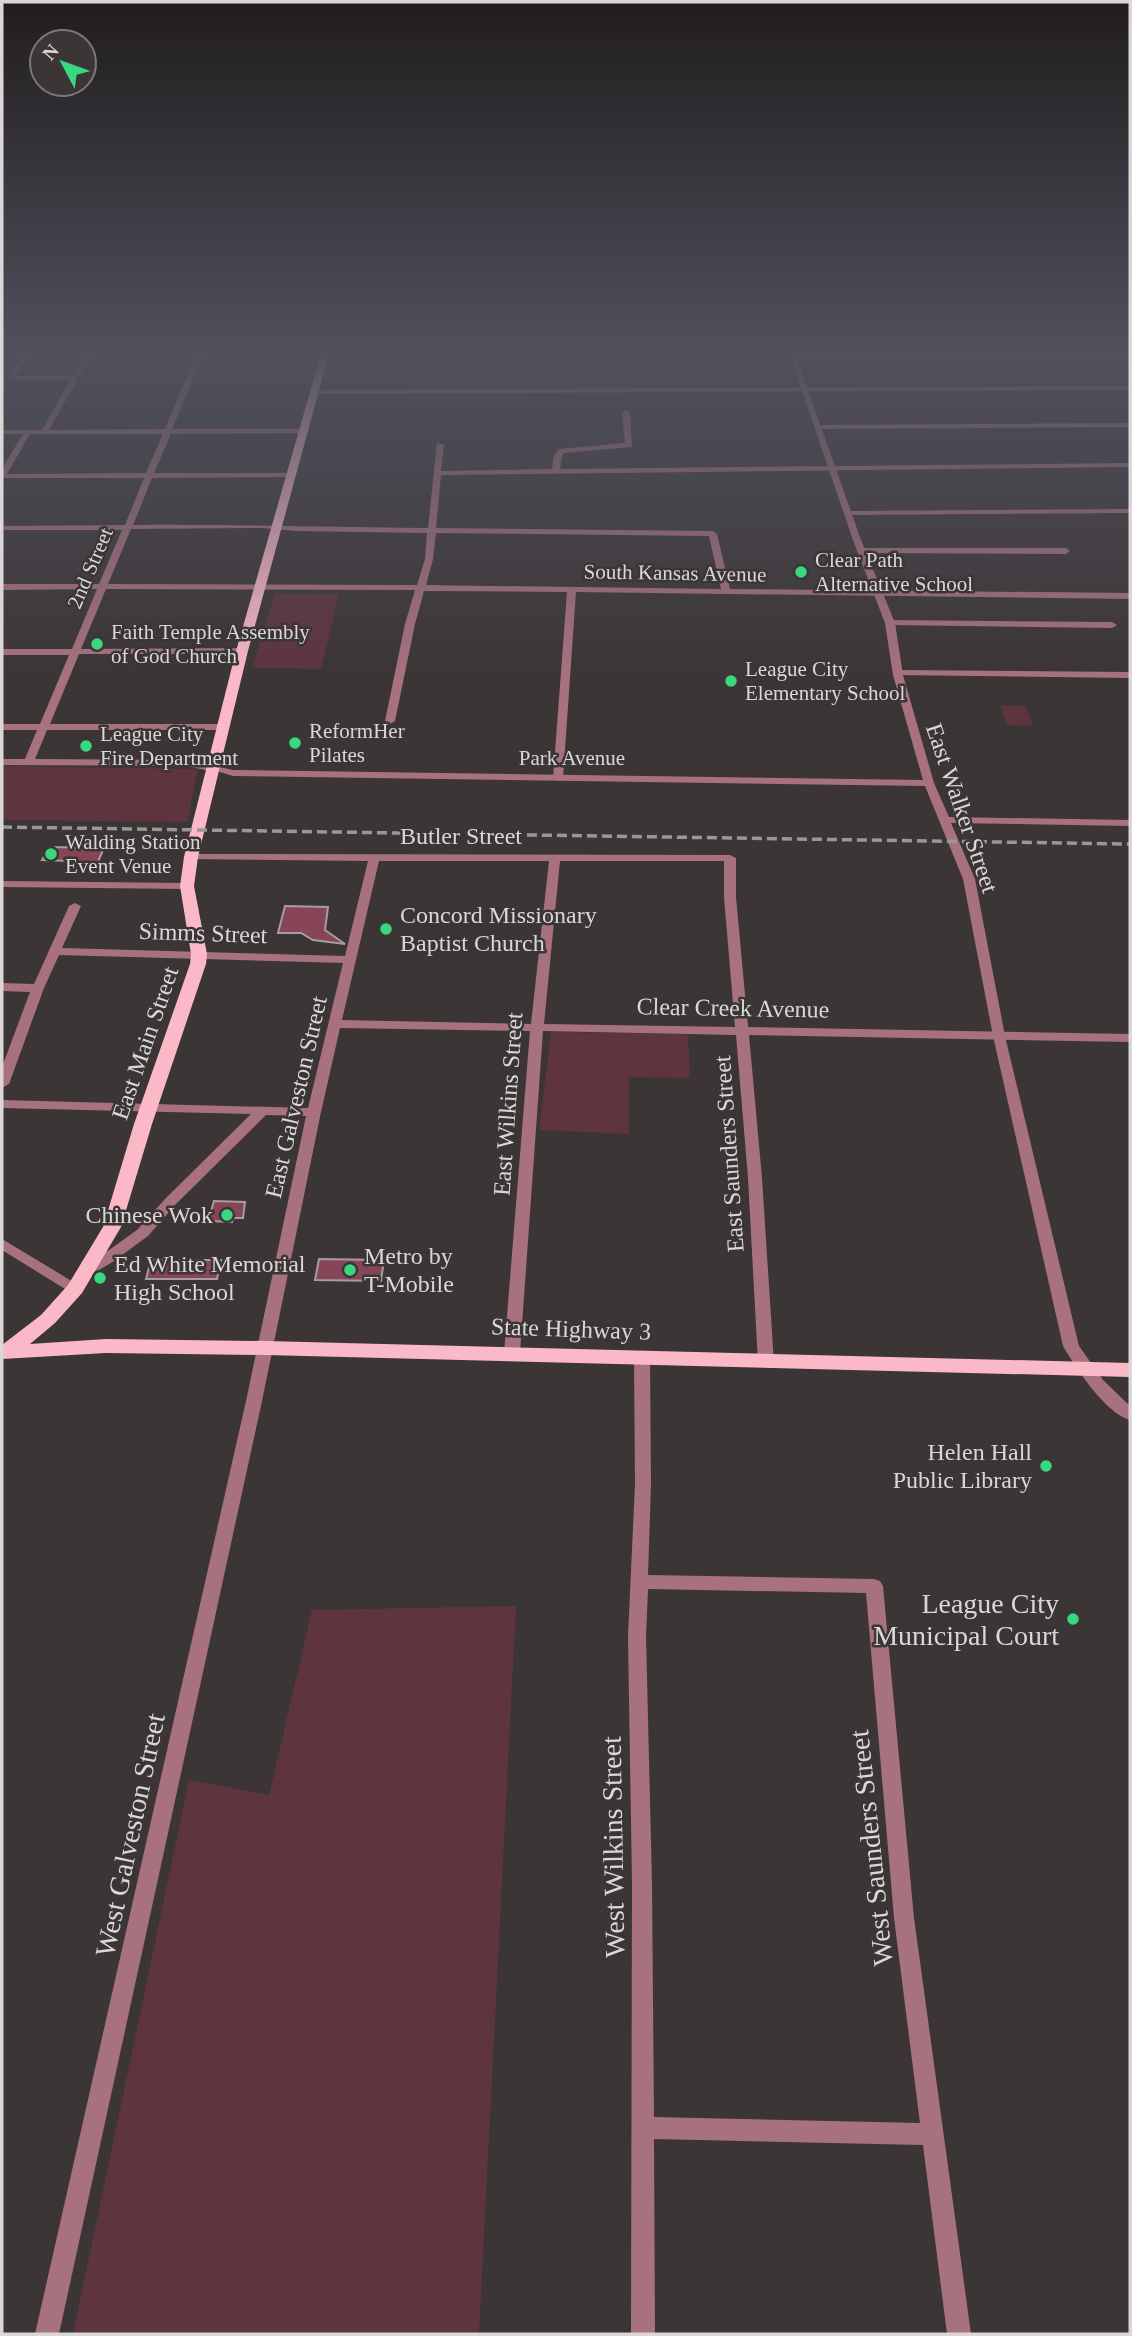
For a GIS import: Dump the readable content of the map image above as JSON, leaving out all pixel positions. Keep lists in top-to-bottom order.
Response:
{
  "streets": {
    "main road": ["East Main Street", "State Highway 3"],
    "street": [
      "2nd Street",
      "South Kansas Avenue",
      "Park Avenue",
      "East Walker Street",
      "Butler Street",
      "Simms Street",
      "Clear Creek Avenue",
      "East Galveston Street",
      "East Wilkins Street",
      "East Saunders Street",
      "West Galveston Street",
      "West Wilkins Street",
      "West Saunders Street"
    ]
  },
  "crossings": [
    ["2nd Street", "South Kansas Avenue"],
    ["2nd Street", "Park Avenue"],
    ["South Kansas Avenue", "East Walker Street"],
    ["South Kansas Avenue", "East Main Street"],
    ["Park Avenue", "East Walker Street"],
    ["Park Avenue", "East Main Street"],
    ["East Walker Street", "Clear Creek Avenue"],
    ["East Walker Street", "State Highway 3"],
    ["Butler Street", "East Main Street"],
    ["Butler Street", "East Galveston Street"],
    ["Butler Street", "East Wilkins Street"],
    ["Butler Street", "East Saunders Street"],
    ["Simms Street", "East Main Street"],
    ["Simms Street", "East Galveston Street"],
    ["Clear Creek Avenue", "East Galveston Street"],
    ["Clear Creek Avenue", "East Wilkins Street"],
    ["Clear Creek Avenue", "East Saunders Street"],
    ["East Main Street", "State Highway 3"],
    ["East Galveston Street", "State Highway 3"],
    ["East Galveston Street", "West Galveston Street"],
    ["East Wilkins Street", "State Highway 3"],
    ["East Saunders Street", "State Highway 3"],
    ["State Highway 3", "West Galveston Street"],
    ["State Highway 3", "West Wilkins Street"],
    ["West Wilkins Street", "West Saunders Street"]
  ],
  "places": [
    "Clear Path Alternative School",
    "Faith Temple Assembly of God Church",
    "League City Elementary School",
    "ReformHer Pilates",
    "League City Fire Department",
    "Walding Station Event Venue",
    "Concord Missionary Baptist Church",
    "Chinese Wok",
    "Metro by T-Mobile",
    "Ed White Memorial High School",
    "Helen Hall Public Library",
    "League City Municipal Court"
  ],
  "north": "top left"
}
